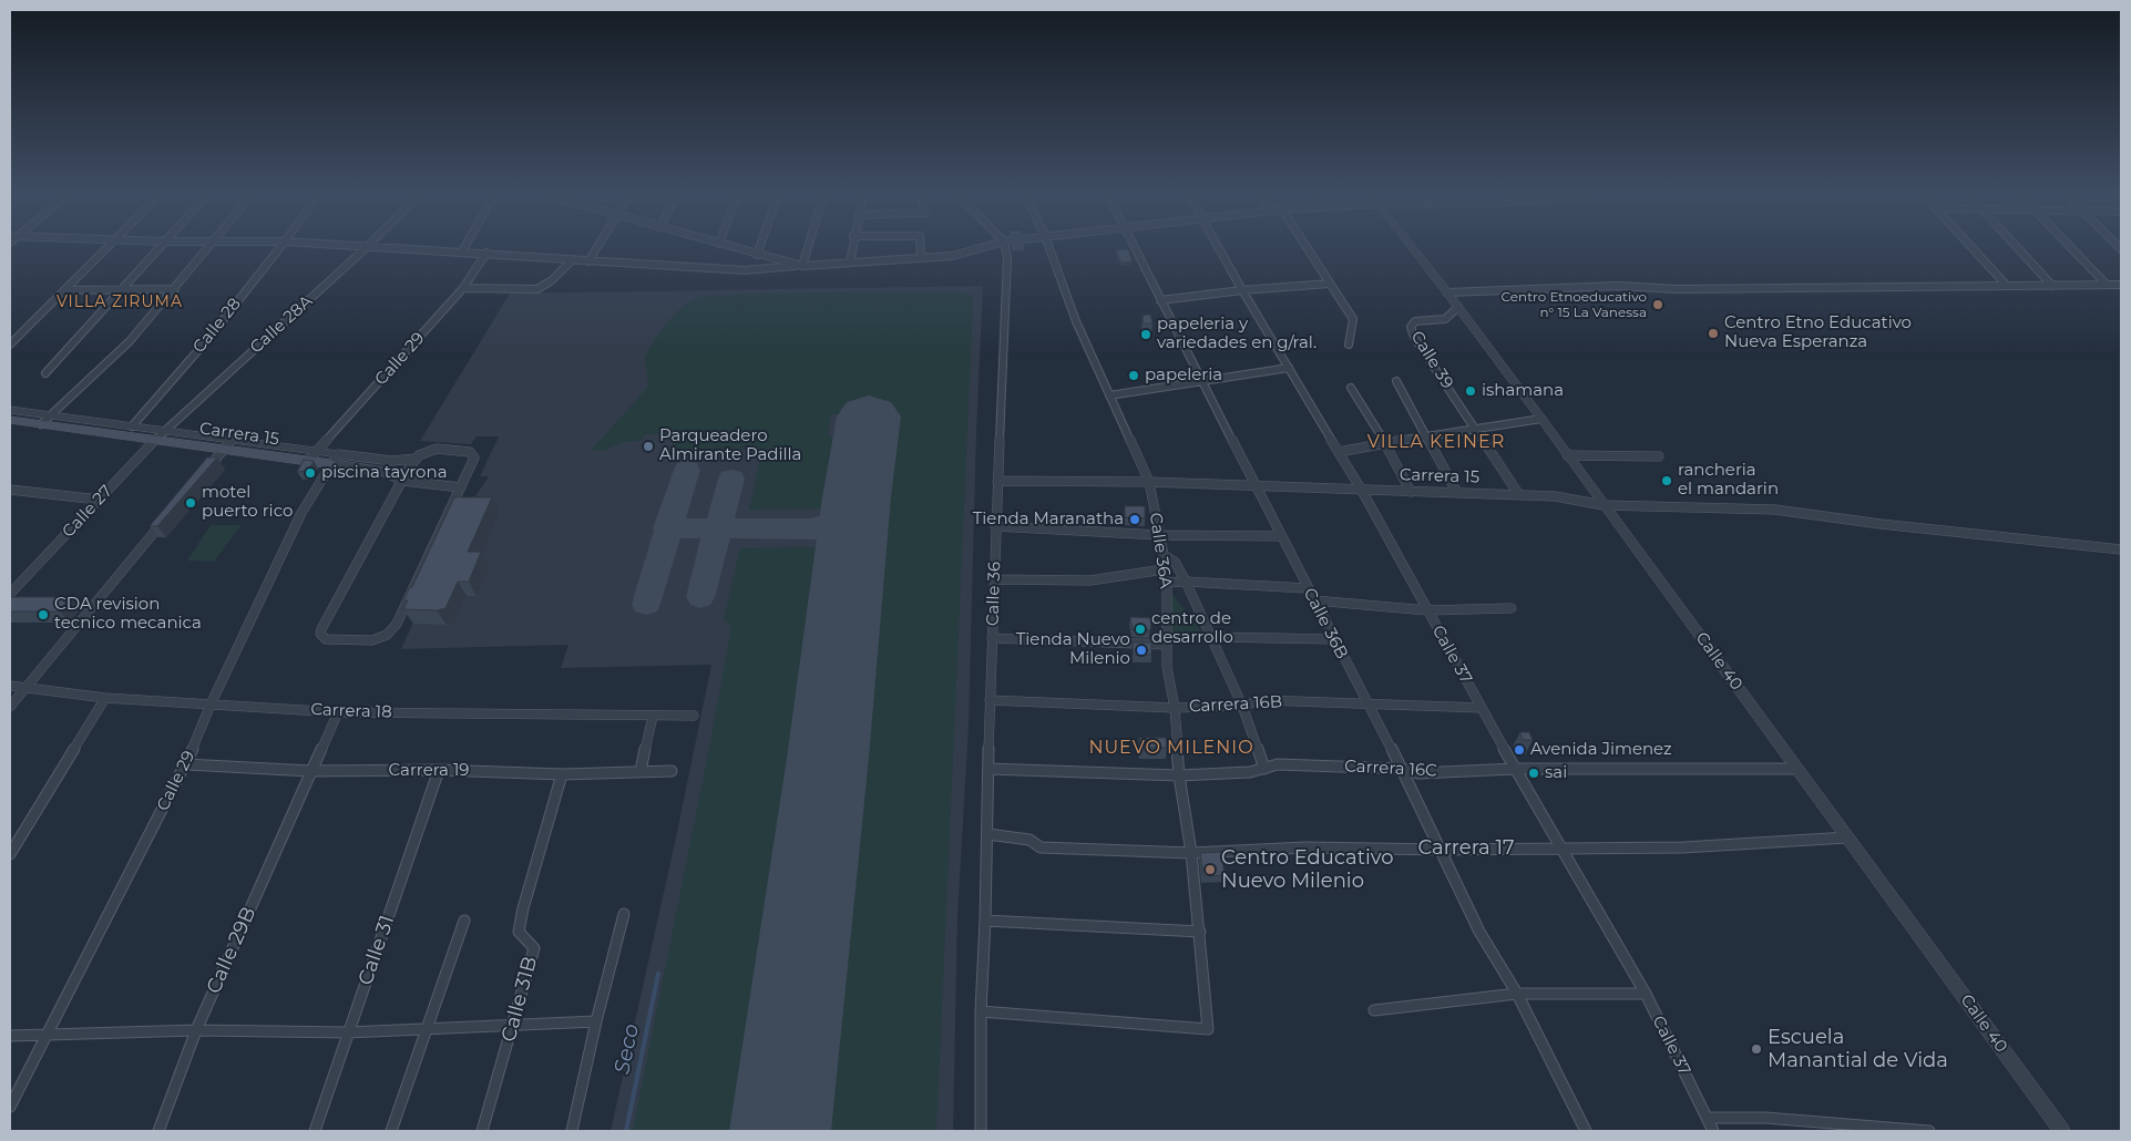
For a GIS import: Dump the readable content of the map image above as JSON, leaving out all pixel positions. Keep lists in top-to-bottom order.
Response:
{
  "streets": {
    "main road": ["Carrera 15"],
    "street": [
      "Calle 28A",
      "Calle 28",
      "Calle 29",
      "Calle 39",
      "Calle 27",
      "Calle 36A",
      "Calle 36",
      "Calle 36B",
      "Calle 37",
      "Calle 40",
      "Carrera 16B",
      "Carrera 18",
      "Carrera 16C",
      "Carrera 19",
      "Carrera 17",
      "Calle 29B",
      "Calle 31",
      "Calle 31B"
    ]
  },
  "crossings": [
    ["Calle 28A", "Carrera 15"],
    ["Calle 28A", "Calle 27"],
    ["Calle 28", "Carrera 15"],
    ["Calle 29", "Carrera 15"],
    ["Calle 29", "Carrera 18"],
    ["Calle 29", "Carrera 19"],
    ["Calle 39", "Carrera 15"],
    ["Calle 39", "Calle 40"],
    ["Carrera 15", "Calle 27"],
    ["Carrera 15", "Calle 36A"],
    ["Carrera 15", "Calle 36"],
    ["Carrera 15", "Calle 36B"],
    ["Carrera 15", "Calle 37"],
    ["Carrera 15", "Calle 40"],
    ["Calle 36A", "Calle 36"],
    ["Calle 36A", "Carrera 16B"],
    ["Calle 36A", "Carrera 16C"],
    ["Calle 36A", "Carrera 17"],
    ["Calle 36", "Carrera 16B"],
    ["Calle 36", "Carrera 16C"],
    ["Calle 36", "Carrera 17"],
    ["Calle 36B", "Carrera 16B"],
    ["Calle 36B", "Carrera 16C"],
    ["Calle 36B", "Carrera 17"],
    ["Calle 37", "Carrera 16B"],
    ["Calle 37", "Carrera 16C"],
    ["Calle 37", "Carrera 17"],
    ["Calle 40", "Carrera 16C"],
    ["Calle 40", "Carrera 17"],
    ["Carrera 18", "Calle 29B"],
    ["Carrera 19", "Calle 29B"],
    ["Carrera 19", "Calle 31"],
    ["Carrera 19", "Calle 31B"]
  ],
  "districts": ["VILLA ZIRUMA", "VILLA KEINER", "NUEVO MILENIO"],
  "water": ["Seco"],
  "places": [
    "Centro Etnoeducativo n° 15 La Vanessa",
    "Centro Etno Educativo Nueva Esperanza",
    "papeleria y variedades en g/ral.",
    "papeleria",
    "ishamana",
    "Parqueadero Almirante Padilla",
    "piscina tayrona",
    "rancheria el mandarin",
    "motel puerto rico",
    "Tienda Maranatha",
    "CDA revision tecnico mecanica",
    "centro de desarrollo",
    "Tienda Nuevo Milenio",
    "Avenida Jimenez",
    "sai",
    "Centro Educativo Nuevo Milenio",
    "Escuela Manantial de Vida"
  ]
}
